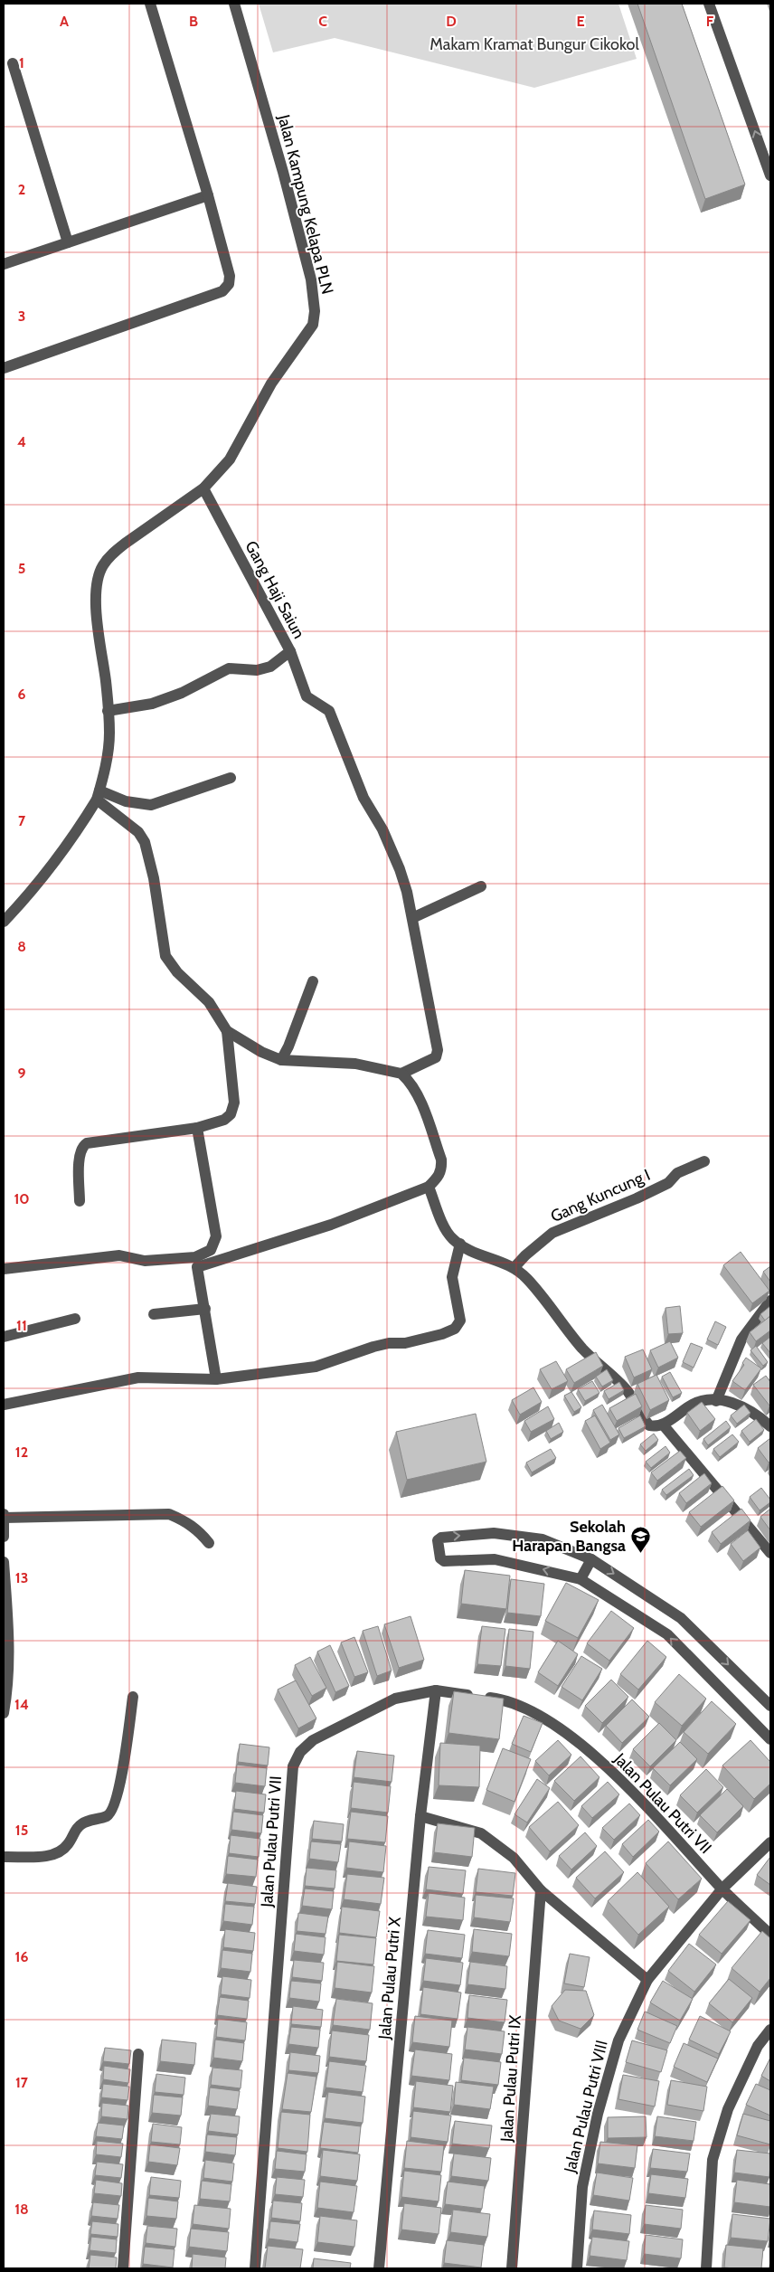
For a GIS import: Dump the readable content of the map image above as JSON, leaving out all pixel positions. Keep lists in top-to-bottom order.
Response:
{
  "streets": {
    "street": [
      "Jalan Kampung Kelapa PLN",
      "Gang Haji Saiun",
      "Gang Kuncung I",
      "Jalan Pulau Putri VII",
      "Jalan Pulau Putri X",
      "Jalan Pulau Putri IX",
      "Jalan Pulau Putri VIII"
    ]
  },
  "crossings": [
    ["Jalan Kampung Kelapa PLN", "Gang Haji Saiun"],
    ["Jalan Pulau Putri VII", "Jalan Pulau Putri X"],
    ["Jalan Pulau Putri VII", "Jalan Pulau Putri VIII"]
  ],
  "parks": ["Makam Kramat Bungur Cikokol"],
  "places": {
    "school or university": ["Sekolah Harapan Bangsa"]
  },
  "grid": {
    "columns": [
      "A",
      "B",
      "C",
      "D",
      "E",
      "F"
    ],
    "rows": [
      "1",
      "2",
      "3",
      "4",
      "5",
      "6",
      "7",
      "8",
      "9",
      "10",
      "11",
      "12",
      "13",
      "14",
      "15",
      "16",
      "17",
      "18"
    ]
  }
}
